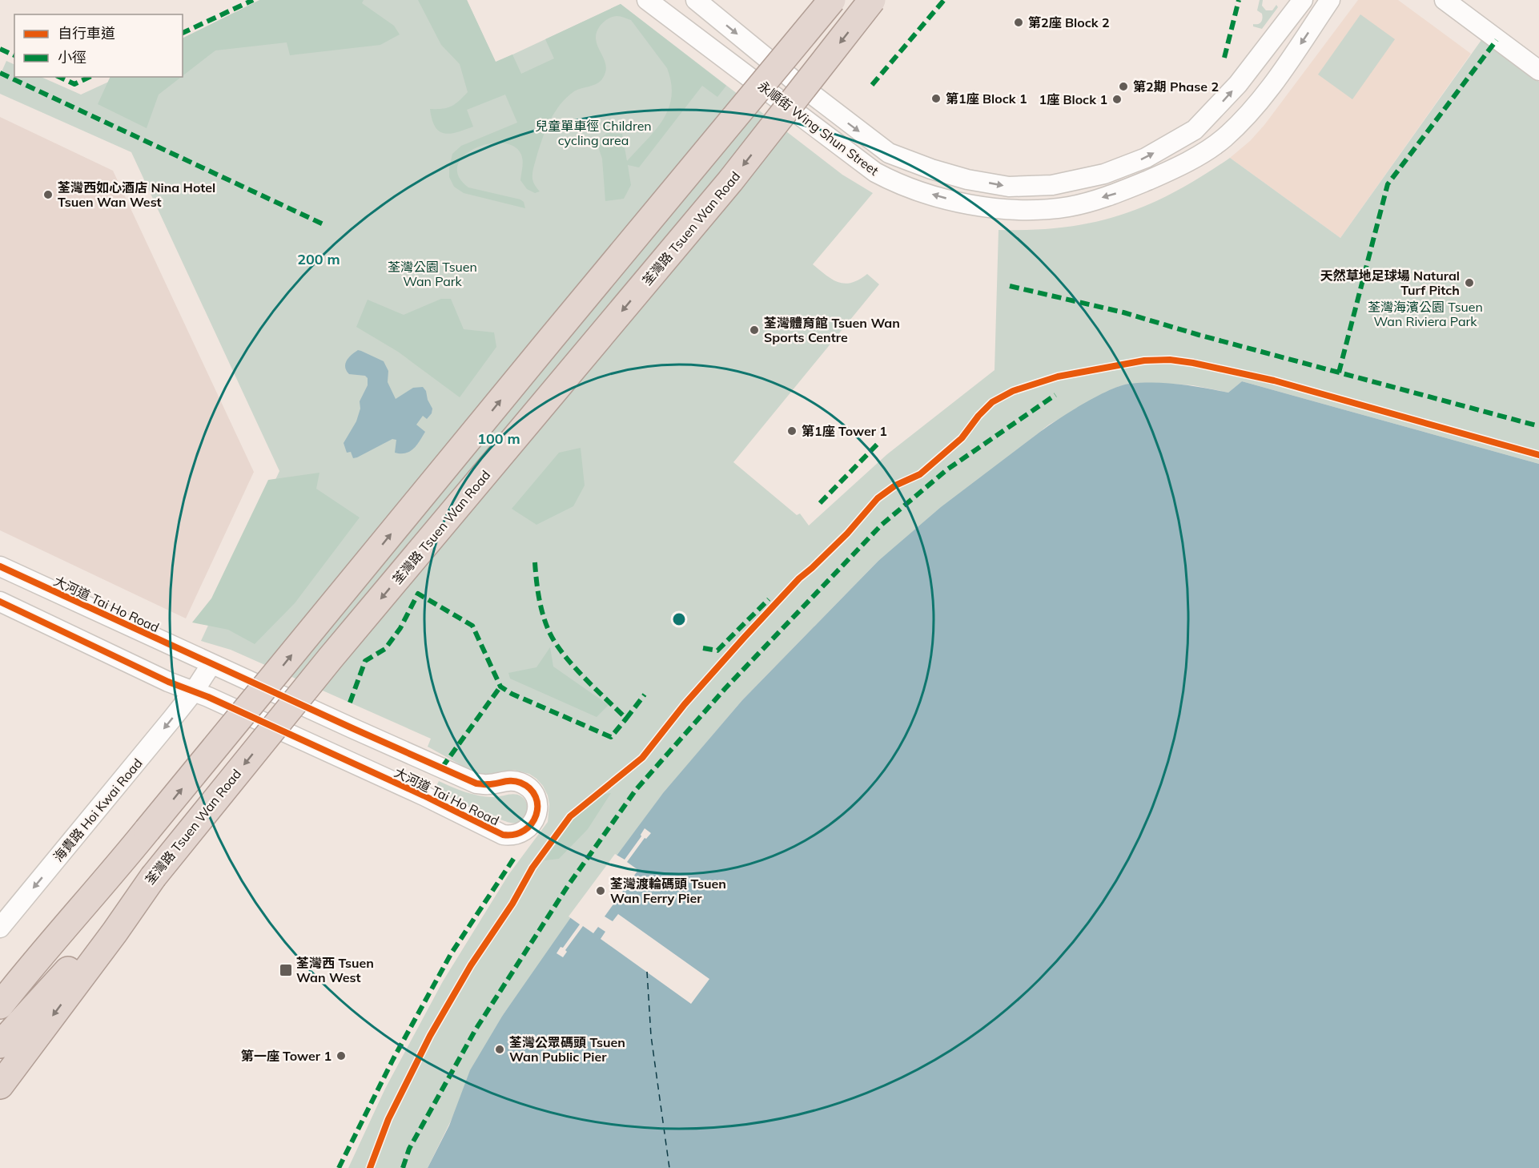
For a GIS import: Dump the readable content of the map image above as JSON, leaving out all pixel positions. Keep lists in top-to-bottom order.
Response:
{
  "streets": {
    "highway": ["荃灣路 Tsuen Wan Road"],
    "street": ["永順街 Wing Shun Street", "大河道 Tai Ho Road", "海貴路 Hoi Kwai Road"]
  },
  "crossings": [
    ["大河道 Tai Ho Road", "海貴路 Hoi Kwai Road"]
  ],
  "one_way": ["海貴路 Hoi Kwai Road"],
  "parks": ["兒童單車徑 Children cycling area", "荃灣公園 Tsuen Wan Park", "荃灣海濱公園 Tsuen Wan Riviera Park"],
  "places": {
    "other": [
      "第2座 Block 2",
      "第2期 Phase 2",
      "第1座 Block 1",
      "1座 Block 1",
      "荃灣西如心酒店 Nina Hotel Tsuen Wan West",
      "天然草地足球場 Natural Turf Pitch",
      "荃灣體育館 Tsuen Wan Sports Centre",
      "第1座 Tower 1",
      "荃灣渡輪碼頭 Tsuen Wan Ferry Pier",
      "荃灣公眾碼頭 Tsuen Wan Public Pier",
      "第一座 Tower 1"
    ],
    "transit": ["荃灣西 Tsuen Wan West"]
  },
  "legend": ["自行車道", "小徑"],
  "rings": ["200 m", "100 m"]
}
